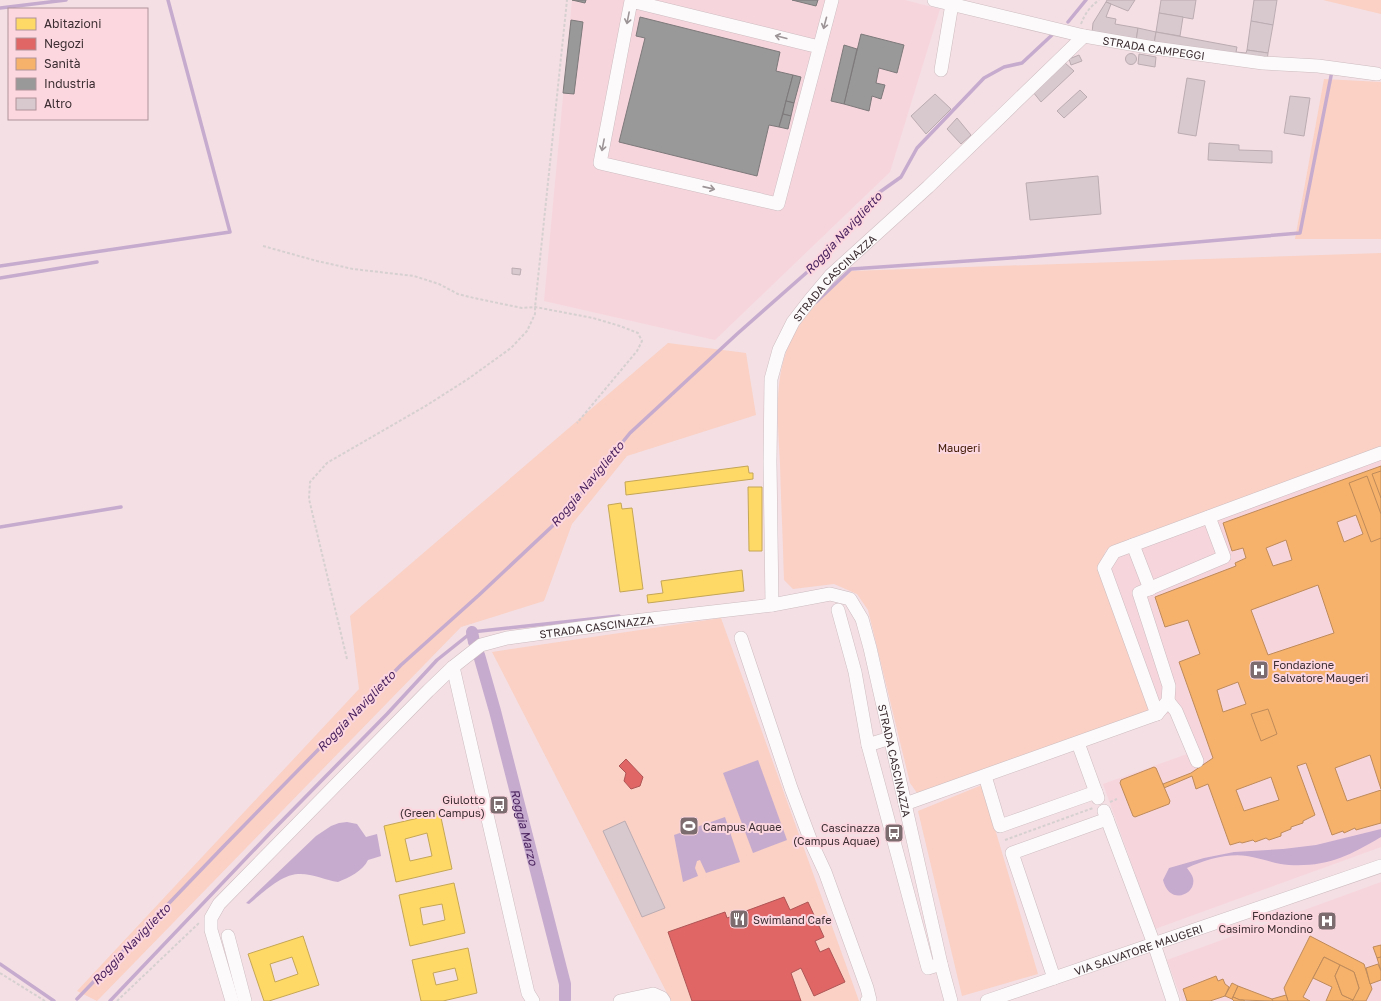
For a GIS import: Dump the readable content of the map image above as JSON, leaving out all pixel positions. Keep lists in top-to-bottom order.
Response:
{
  "streets": {
    "street": ["STRADA CAMPEGGI", "STRADA CASCINAZZA", "VIA SALVATORE MAUGERI"]
  },
  "crossings": [
    ["STRADA CAMPEGGI", "STRADA CASCINAZZA"]
  ],
  "water": ["Roggia Naviglietto", "Roggia Marzo"],
  "parks": ["Maugeri"],
  "places": {
    "hospital": ["Fondazione Salvatore Maugeri", "Fondazione Casimiro Mondino"],
    "bus stop": ["Giulotto (Green Campus)", "Cascinazza (Campus Aquae)"],
    "sports": ["Campus Aquae"],
    "restaurant": ["Swimland Cafe"]
  },
  "legend": [
    "Abitazioni",
    "Negozi",
    "Sanità",
    "Industria",
    "Altro"
  ]
}
